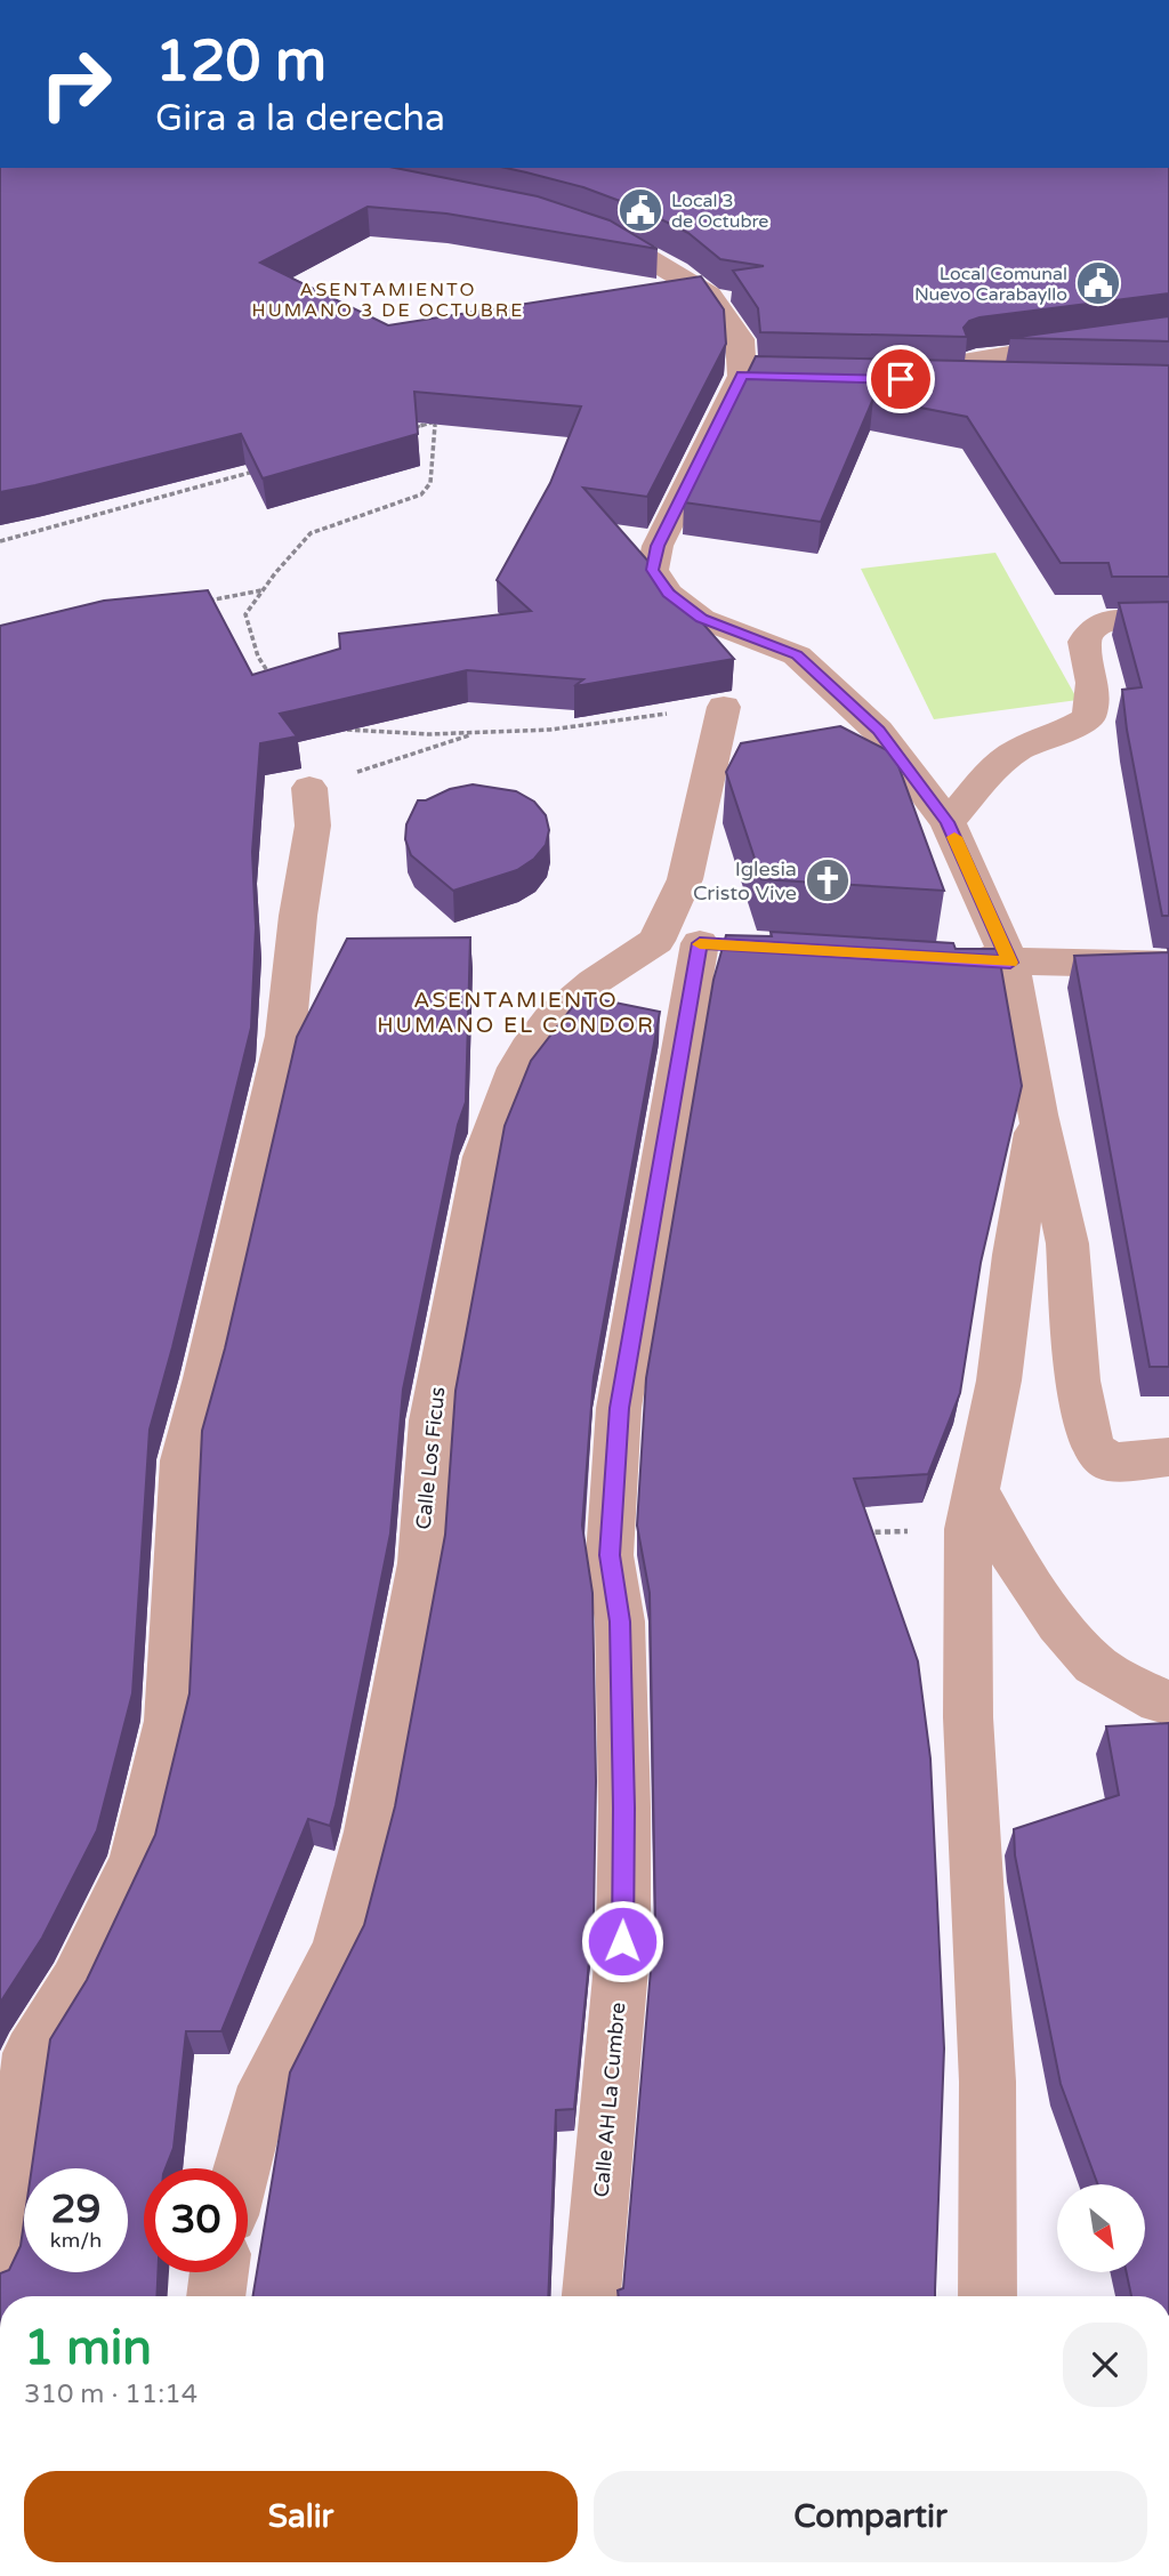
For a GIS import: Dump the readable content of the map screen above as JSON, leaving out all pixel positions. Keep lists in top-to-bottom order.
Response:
{
  "streets": {
    "street": ["Calle Los Ficus", "Calle AH La Cumbre"]
  },
  "crossings": [
    ["Calle Los Ficus", "Calle AH La Cumbre"]
  ],
  "districts": ["ASENTAMIENTO HUMANO 3 DE OCTUBRE", "ASENTAMIENTO HUMANO EL CONDOR"],
  "places": {
    "public building": ["Local 3 de Octubre", "Local Comunal Nuevo Carabayllo"],
    "church": ["Iglesia Cristo Vive"]
  },
  "north": "bottom right",
  "page": {
    "turn": ["120 m", "Gira a la derecha"],
    "speed": "29 km/h",
    "limit": "30",
    "heading": ["1 min", "310 m · 11:14"],
    "buttons": ["Salir", "Compartir"]
  }
}
